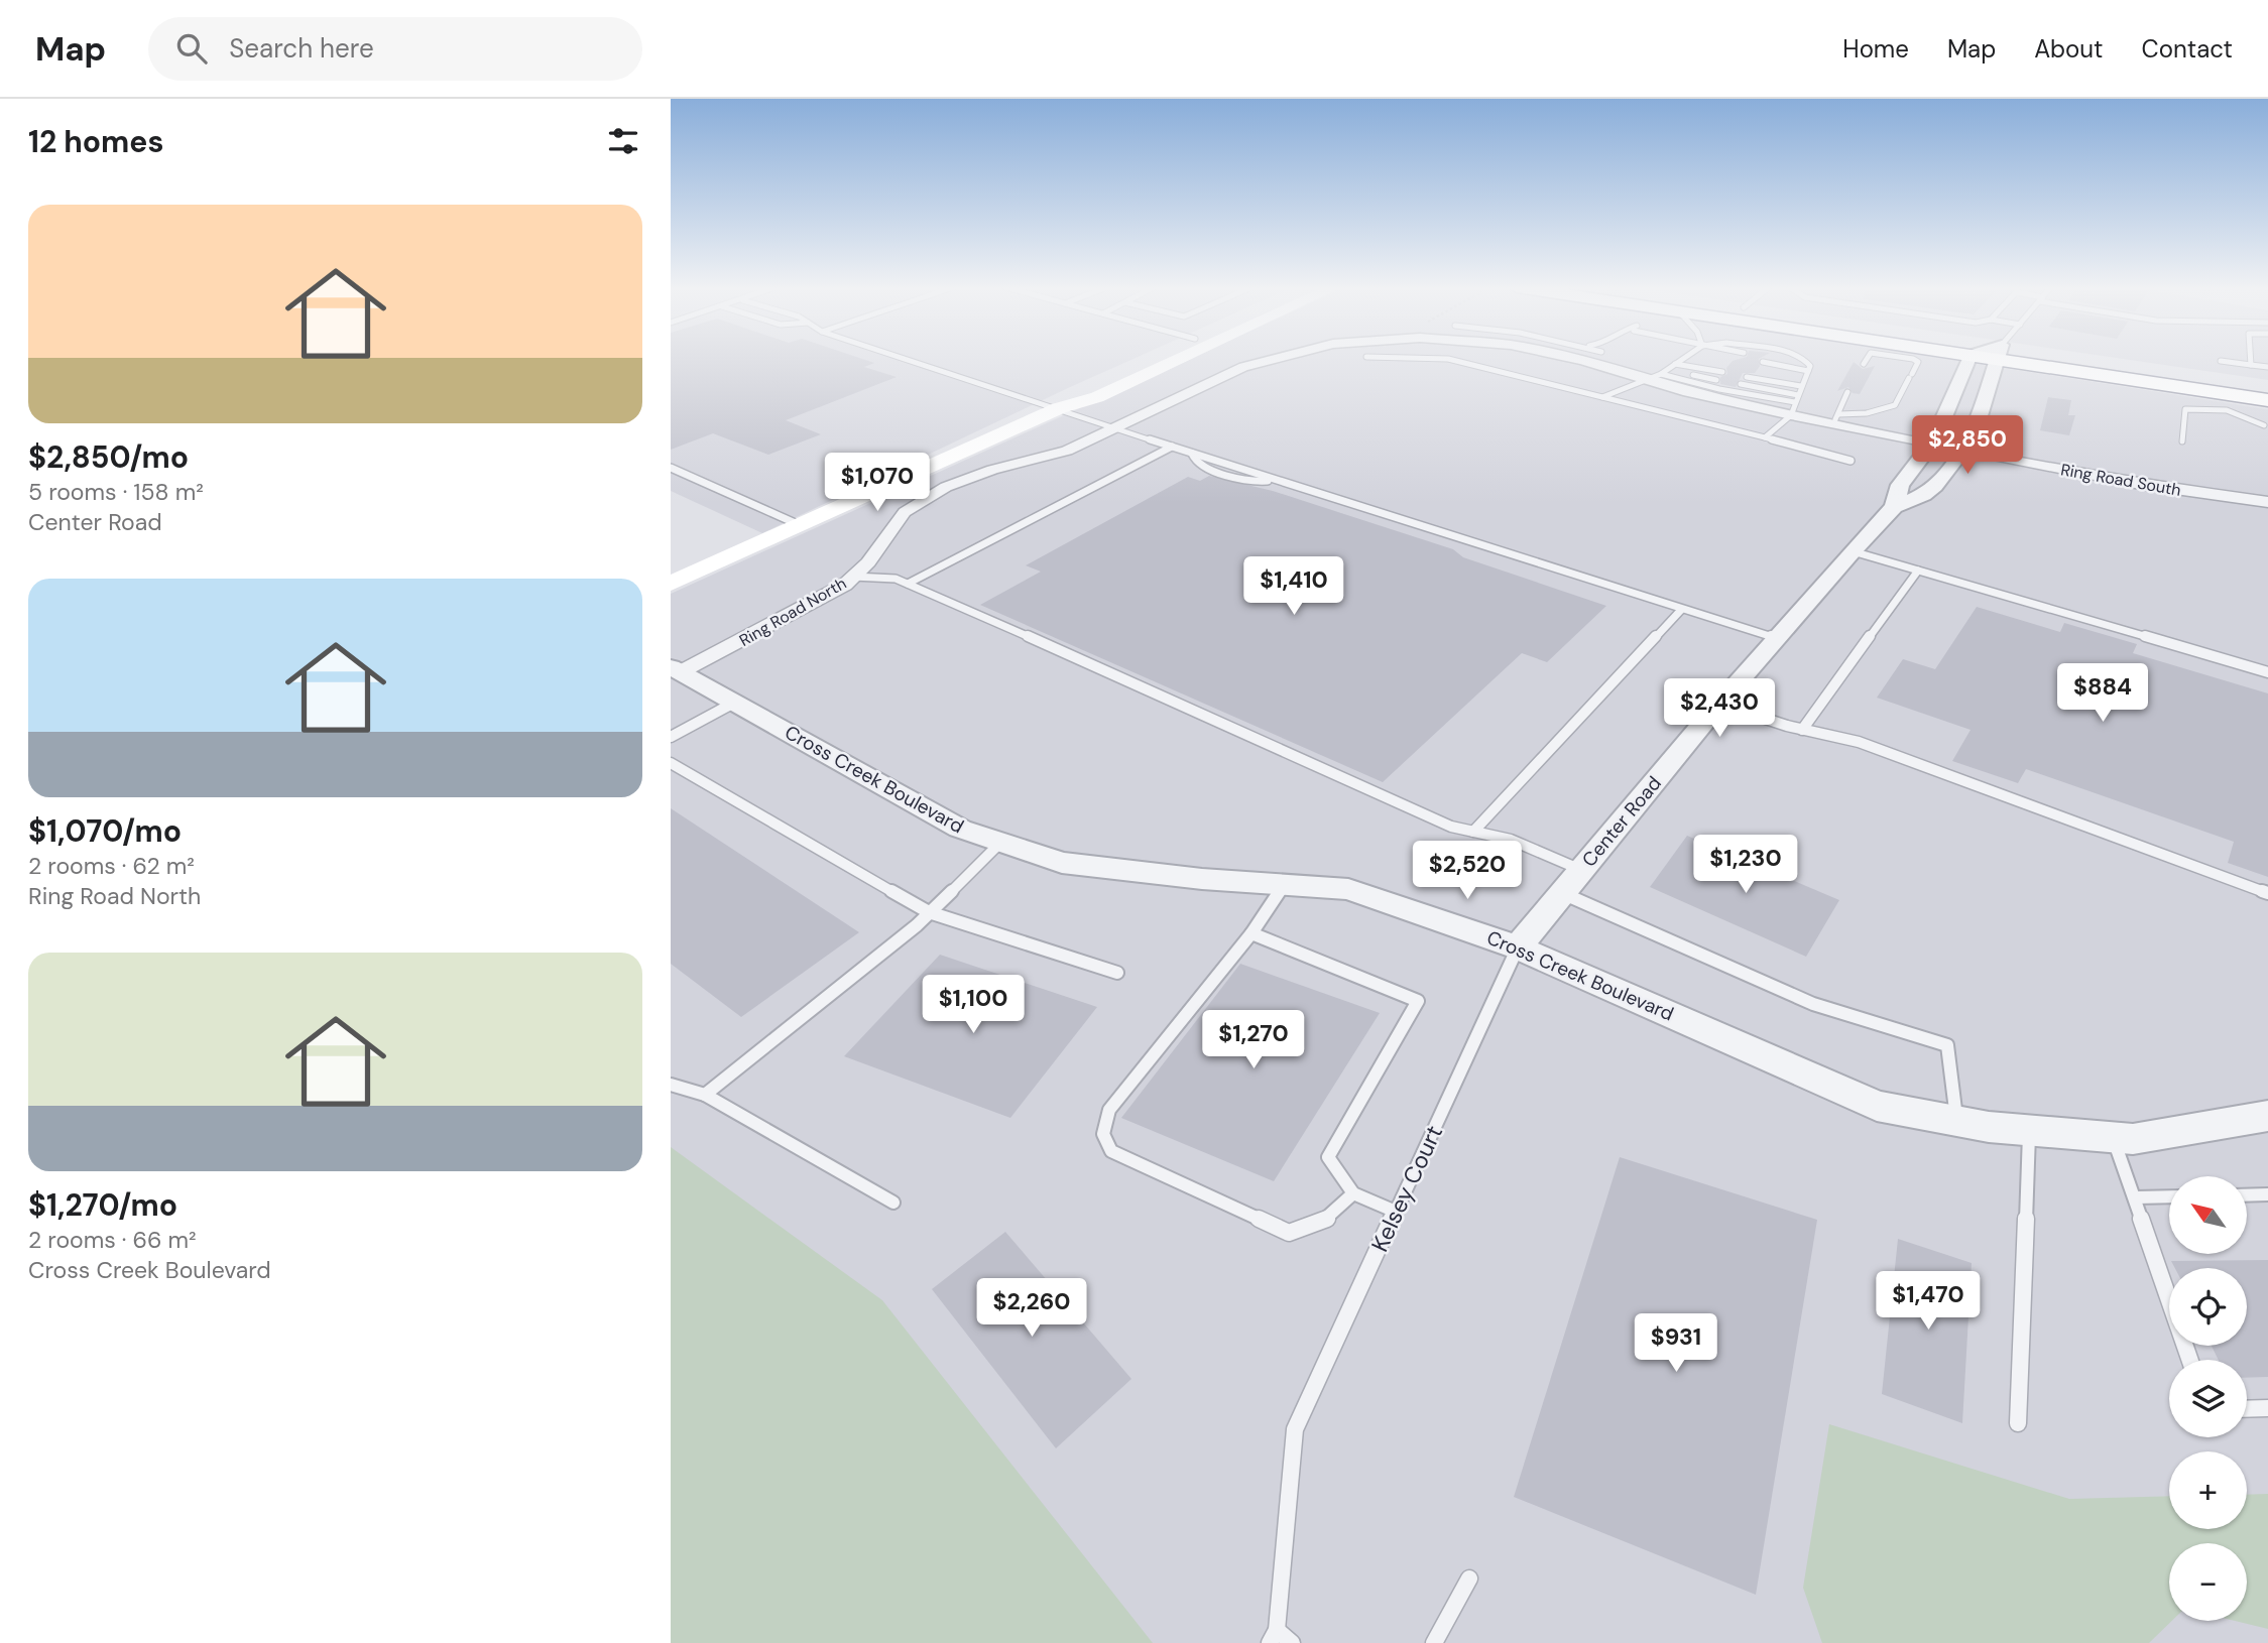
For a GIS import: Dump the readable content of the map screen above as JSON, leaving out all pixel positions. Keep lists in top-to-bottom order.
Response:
{
  "streets": {
    "street": [
      "Ring Road South",
      "Ring Road North",
      "Cross Creek Boulevard",
      "Center Road"
    ],
    "lane": ["Kelsey Court"]
  },
  "crossings": [
    ["Ring Road South", "Ring Road North"],
    ["Ring Road South", "Center Road"],
    ["Ring Road North", "Cross Creek Boulevard"],
    ["Ring Road North", "Center Road"],
    ["Cross Creek Boulevard", "Center Road"],
    ["Cross Creek Boulevard", "Kelsey Court"],
    ["Center Road", "Kelsey Court"]
  ],
  "north": "top left",
  "page": {
    "header": "Map",
    "search": "Search here",
    "nav": [
      "Home",
      "Map",
      "About",
      "Contact"
    ],
    "heading": "12 homes",
    "list": [
      {
        "name": "$2,850/mo",
        "note": "5 rooms · 158 m² · Center Road"
      },
      {
        "name": "$1,070/mo",
        "note": "2 rooms · 62 m² · Ring Road North"
      },
      {
        "name": "$1,270/mo",
        "note": "2 rooms · 66 m² · Cross Creek Boulevard"
      }
    ],
    "price": [
      "$2,850",
      "$1,070",
      "$1,410",
      "$884",
      "$2,430",
      "$1,230",
      "$2,520",
      "$1,100",
      "$1,270",
      "$1,470",
      "$2,260",
      "$931"
    ],
    "map_buttons": ["+", "−"]
  }
}
